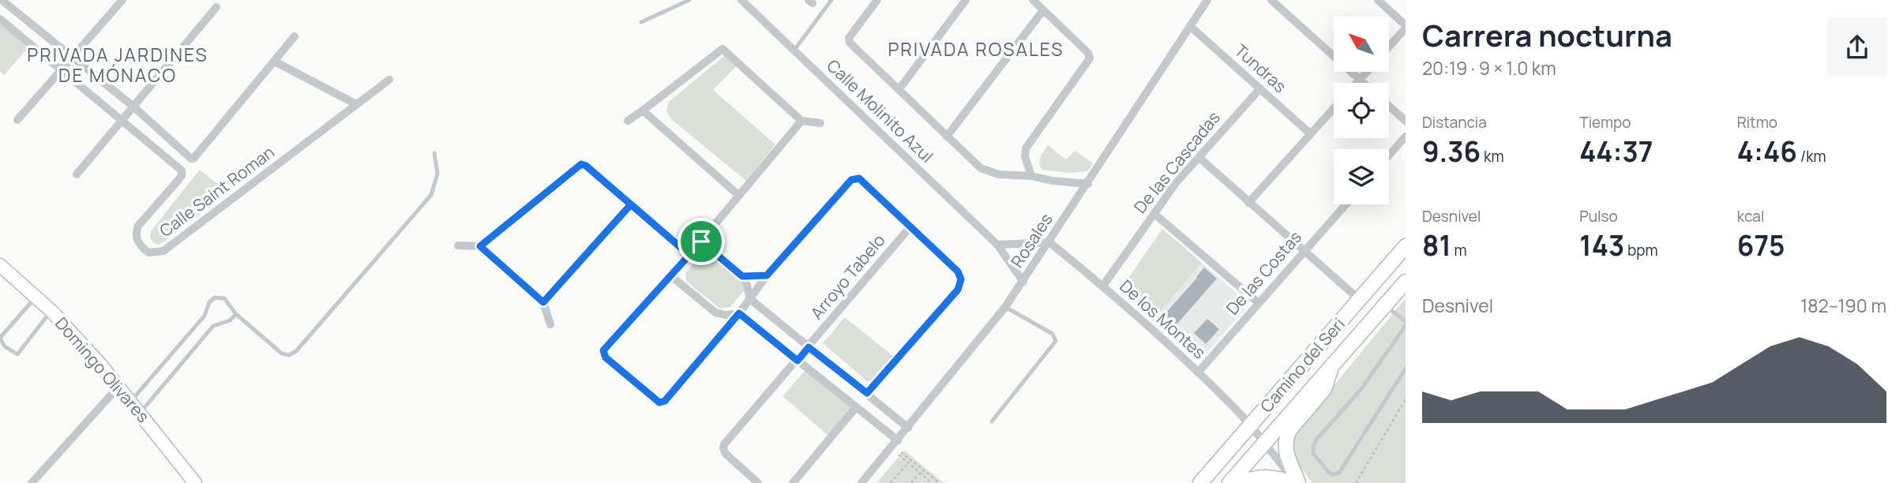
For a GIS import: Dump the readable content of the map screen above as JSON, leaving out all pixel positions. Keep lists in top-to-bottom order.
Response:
{
  "streets": {
    "main road": ["Camino del Seri", "Domingo Olivares"],
    "street": [
      "Tundras",
      "Calle Molinito Azul",
      "De las Cascadas",
      "Calle Saint Roman",
      "Rosales",
      "De las Costas",
      "Arroyo Tabelo",
      "De los Montes"
    ]
  },
  "crossings": [
    ["Tundras", "De las Cascadas"],
    ["Tundras", "Rosales"],
    ["Calle Molinito Azul", "Rosales"],
    ["De las Cascadas", "De los Montes"],
    ["Rosales", "De los Montes"],
    ["De las Costas", "De los Montes"],
    ["De los Montes", "Camino del Seri"]
  ],
  "districts": ["PRIVADA ROSALES", "PRIVADA JARDINES DE MÓNACO"],
  "north": "top left",
  "page": {
    "heading": ["Carrera nocturna", "20:19 · 9 × 1.0 km"],
    "stats": [
      ["Distancia", "9.36 km"],
      ["Tiempo", "44:37"],
      ["Ritmo", "4:46 /km"],
      ["Desnivel", "81 m"],
      ["Pulso", "143 bpm"],
      ["kcal", "675"]
    ],
    "chart": ["Desnivel", "182–190 m"]
  }
}
